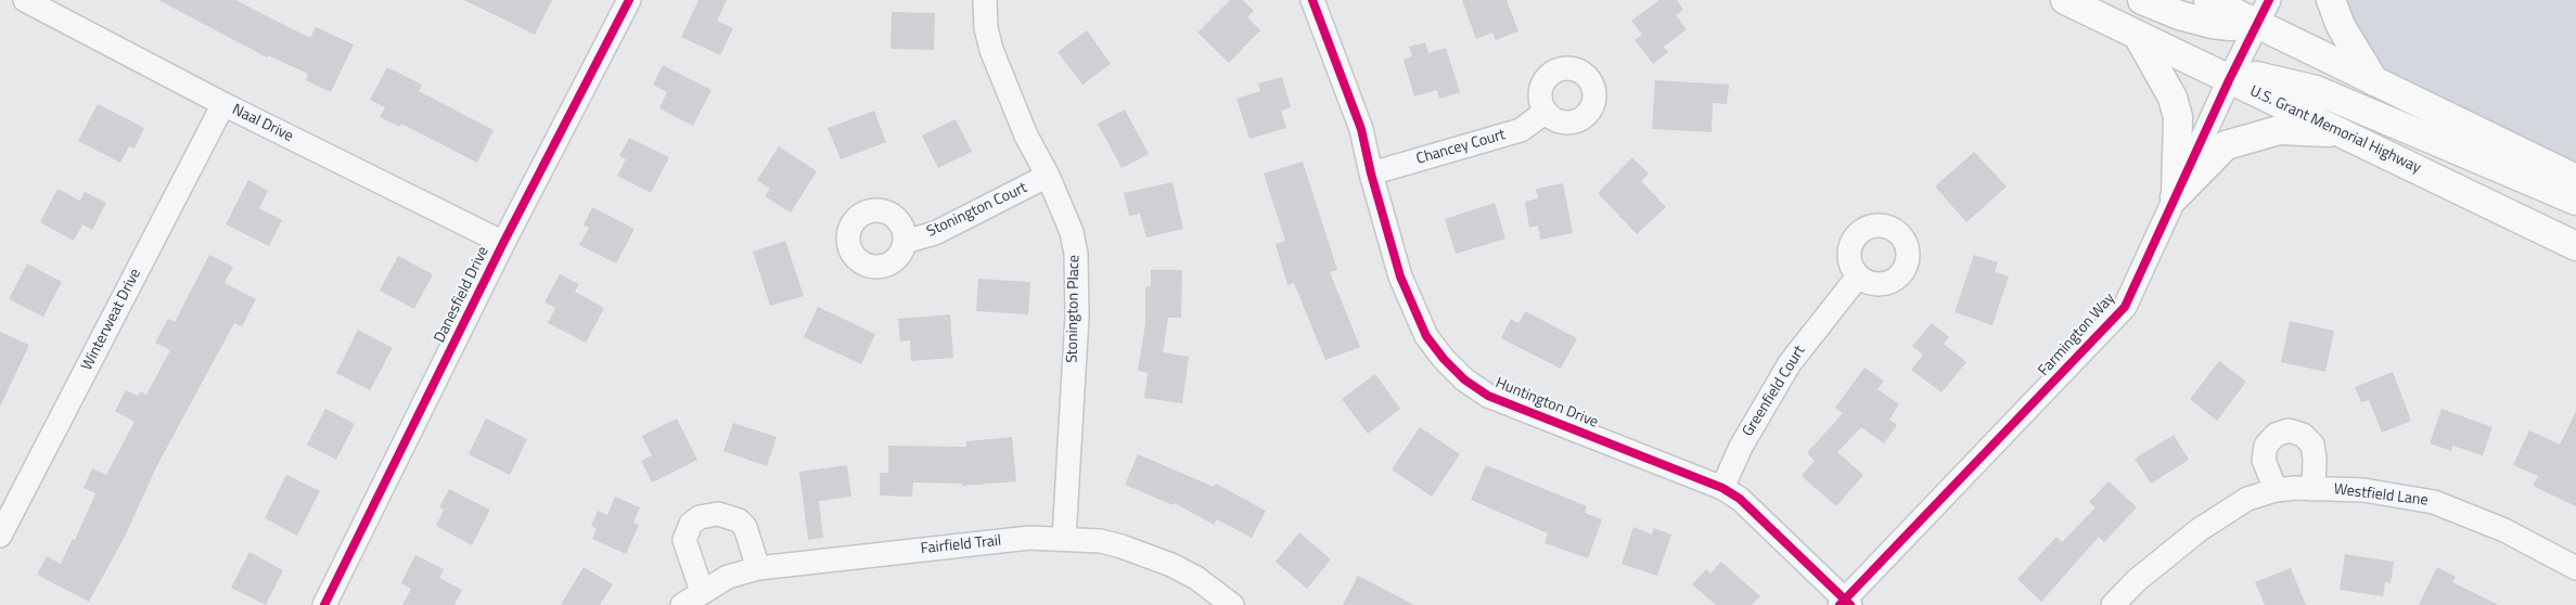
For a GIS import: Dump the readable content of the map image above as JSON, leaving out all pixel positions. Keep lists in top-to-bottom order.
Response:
{
  "streets": {
    "main road": ["U.S. Grant Memorial Highway"],
    "street": [
      "Naal Drive",
      "Chancey Court",
      "Stonington Court",
      "Danesfield Drive",
      "Stonington Place",
      "Winterweat Drive",
      "Farmington Way",
      "Greenfield Court",
      "Huntington Drive",
      "Westfield Lane",
      "Fairfield Trail"
    ]
  },
  "crossings": [
    ["Naal Drive", "Danesfield Drive"],
    ["Naal Drive", "Winterweat Drive"],
    ["U.S. Grant Memorial Highway", "Farmington Way"],
    ["Chancey Court", "Huntington Drive"],
    ["Stonington Court", "Stonington Place"],
    ["Stonington Place", "Fairfield Trail"],
    ["Farmington Way", "Huntington Drive"],
    ["Greenfield Court", "Huntington Drive"]
  ]
}
